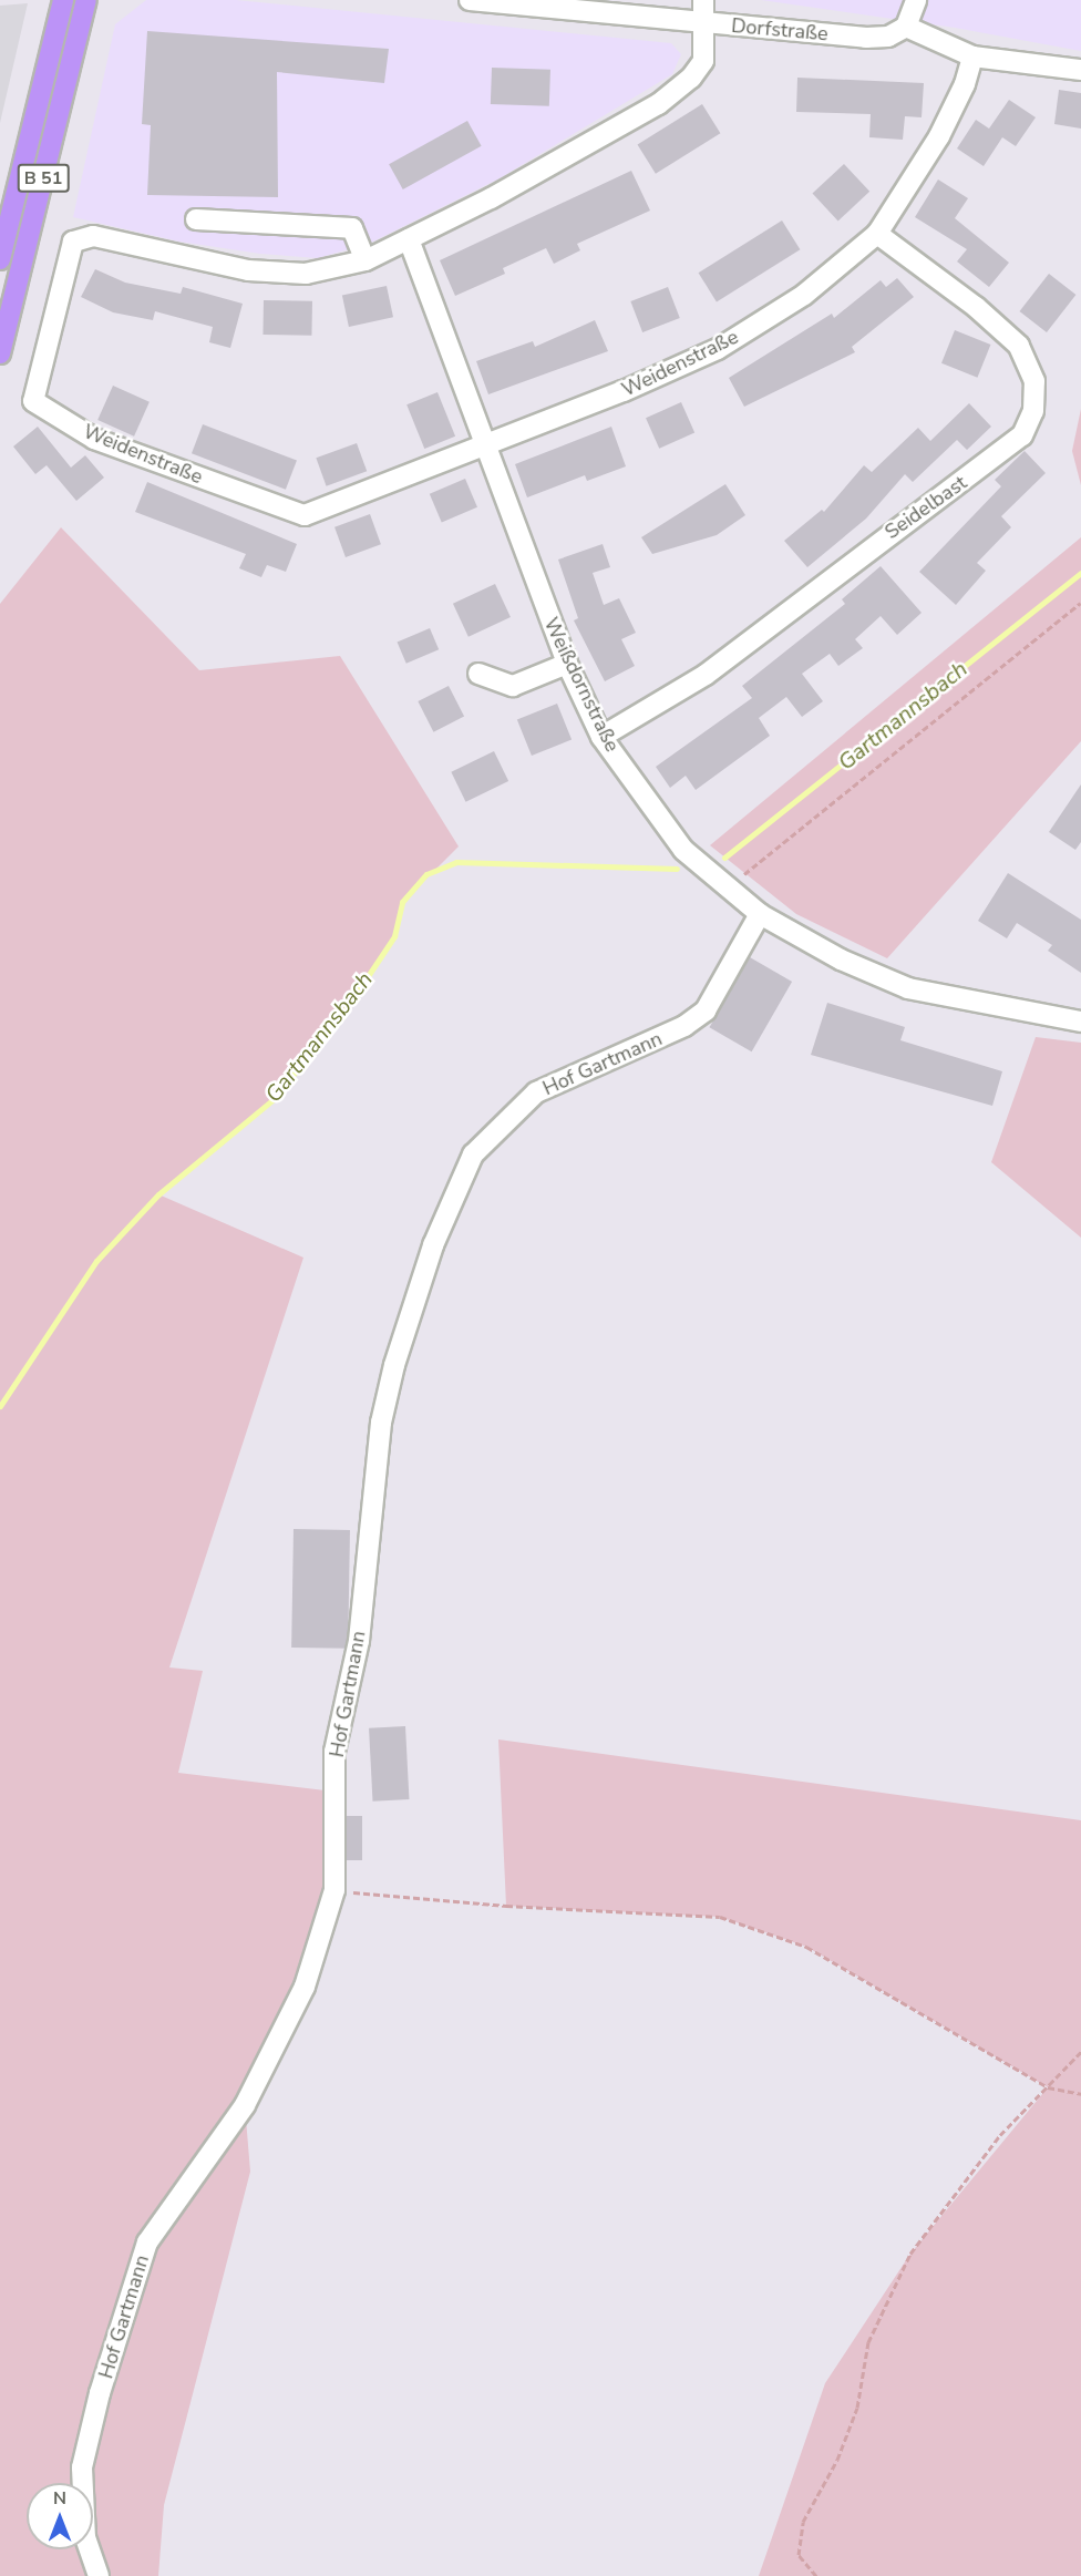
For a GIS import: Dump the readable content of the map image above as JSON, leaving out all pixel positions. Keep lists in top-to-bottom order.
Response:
{
  "streets": {
    "highway": ["B 51"],
    "street": [
      "Dorfstraße",
      "Weidenstraße",
      "Seidelbast",
      "Weißdornstraße",
      "Hof Gartmann"
    ]
  },
  "crossings": [
    ["Dorfstraße", "Weidenstraße"],
    ["Weidenstraße", "Seidelbast"],
    ["Weidenstraße", "Weißdornstraße"],
    ["Seidelbast", "Weißdornstraße"],
    ["Weißdornstraße", "Hof Gartmann"]
  ],
  "water": ["Gartmannsbach"],
  "north": "top"
}
